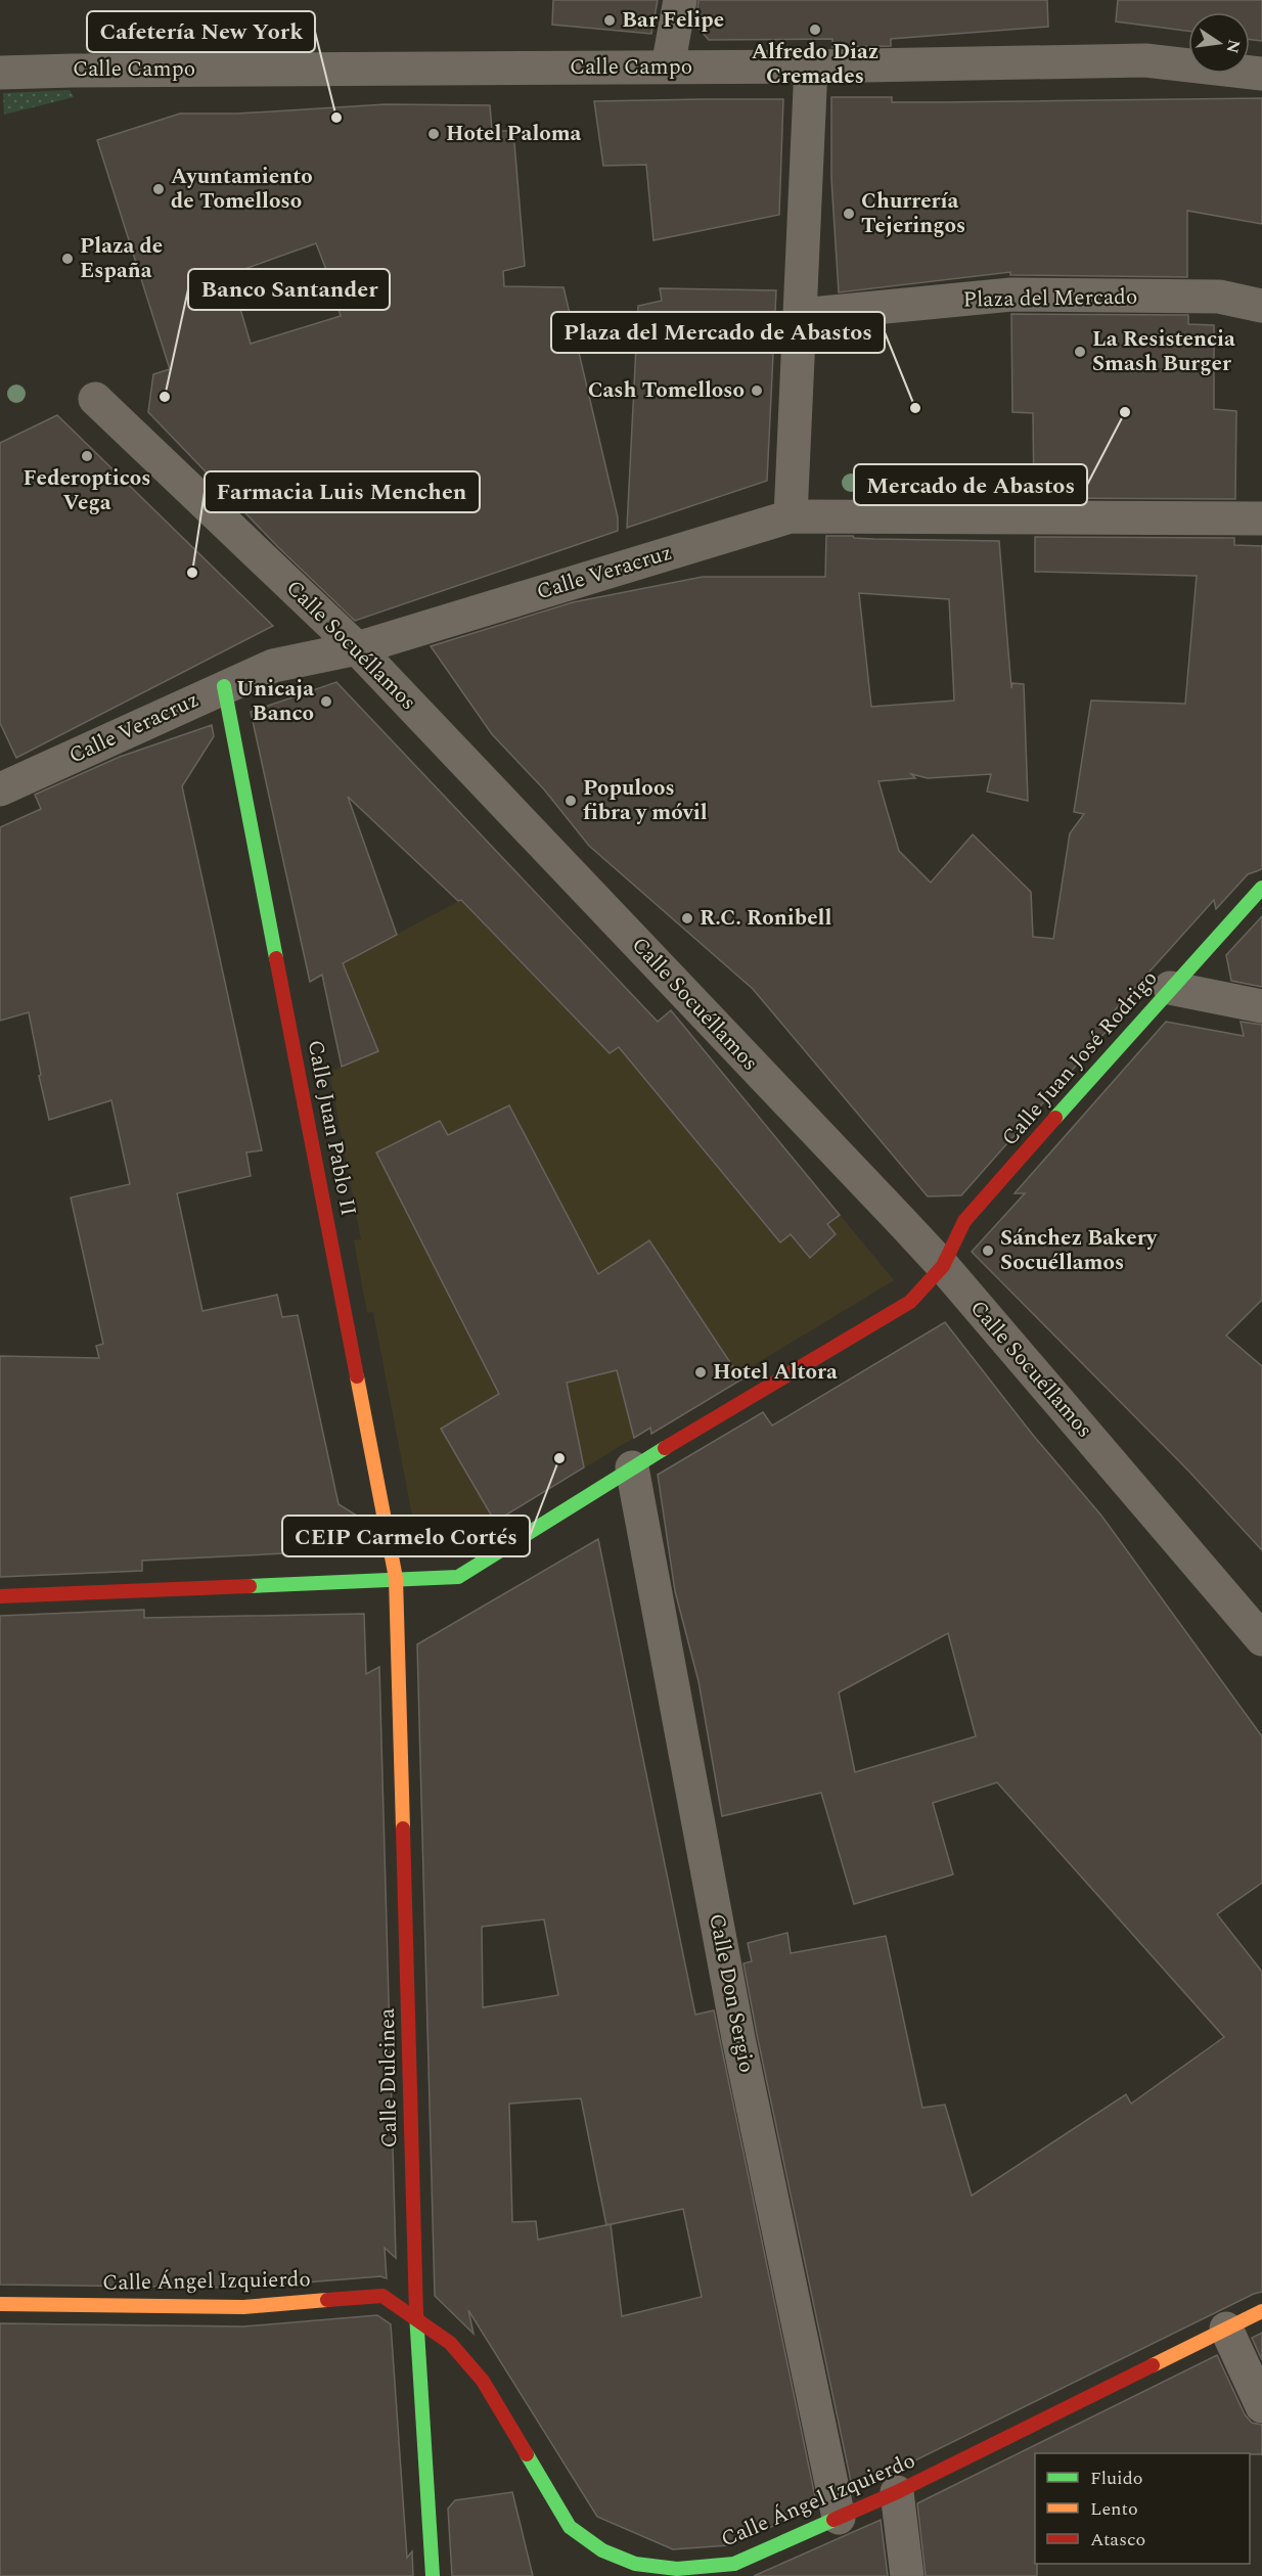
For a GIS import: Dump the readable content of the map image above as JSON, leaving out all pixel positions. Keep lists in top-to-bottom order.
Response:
{
  "streets": {
    "street": [
      "Calle Campo",
      "Plaza del Mercado",
      "Calle Veracruz",
      "Calle Socuéllamos",
      "Calle Juan José Rodrigo",
      "Calle Juan Pablo II",
      "Calle Don Sergio",
      "Calle Dulcinea",
      "Calle Ángel Izquierdo"
    ]
  },
  "crossings": [
    ["Calle Veracruz", "Calle Socuéllamos"],
    ["Calle Veracruz", "Calle Juan Pablo II"],
    ["Calle Socuéllamos", "Calle Juan José Rodrigo"],
    ["Calle Juan José Rodrigo", "Calle Juan Pablo II"],
    ["Calle Juan José Rodrigo", "Calle Don Sergio"],
    ["Calle Juan José Rodrigo", "Calle Dulcinea"],
    ["Calle Juan Pablo II", "Calle Dulcinea"],
    ["Calle Don Sergio", "Calle Ángel Izquierdo"],
    ["Calle Dulcinea", "Calle Ángel Izquierdo"]
  ],
  "places": [
    "Bar Felipe",
    "Alfredo Diaz Cremades",
    "Cafetería New York",
    "Hotel Paloma",
    "Ayuntamiento de Tomelloso",
    "Churrería Tejeringos",
    "Plaza de España",
    "La Resistencia Smash Burger",
    "Cash Tomelloso",
    "Banco Santander",
    "Plaza del Mercado de Abastos",
    "Mercado de Abastos",
    "Federopticos Vega",
    "Farmacia Luis Menchen",
    "Unicaja Banco",
    "Populoos fibra y móvil",
    "R.C. Ronibell",
    "Sánchez Bakery Socuéllamos",
    "Hotel Altora",
    "CEIP Carmelo Cortés"
  ],
  "legend": ["Fluido", "Lento", "Atasco"],
  "north": "right"
}
